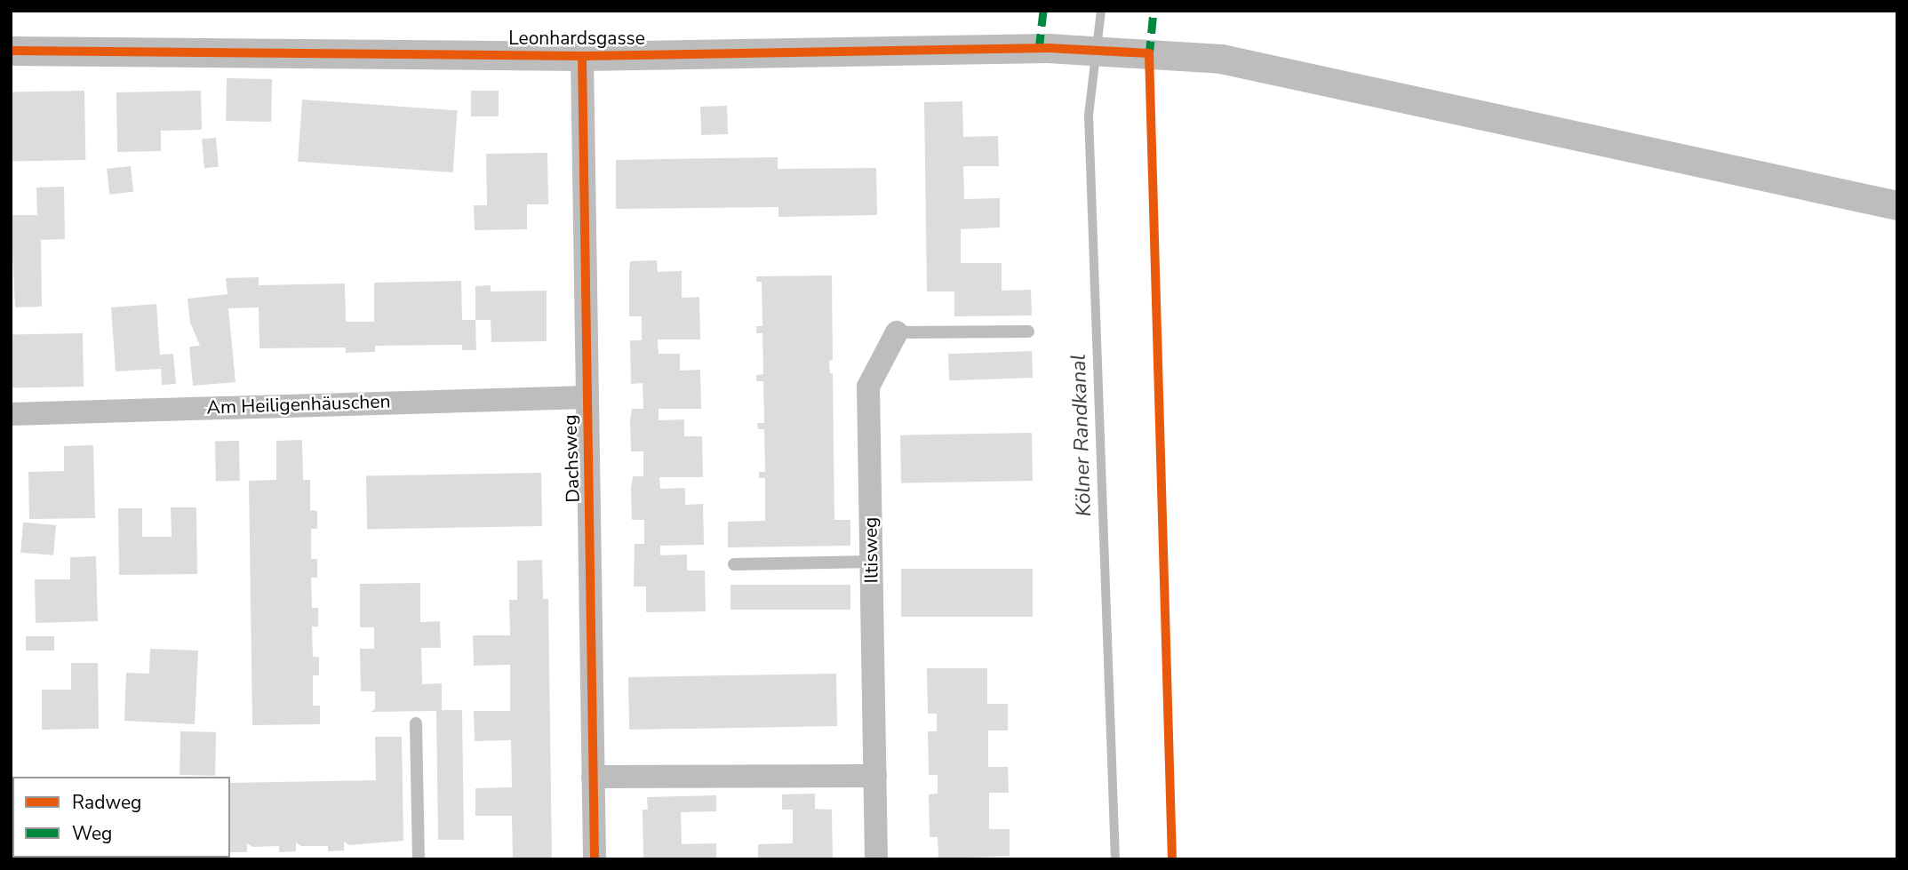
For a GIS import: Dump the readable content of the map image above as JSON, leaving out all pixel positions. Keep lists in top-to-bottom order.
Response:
{
  "streets": {
    "street": [
      "Leonhardsgasse",
      "Am Heiligenhäuschen",
      "Dachsweg",
      "Iltisweg"
    ]
  },
  "crossings": [
    ["Leonhardsgasse", "Dachsweg"],
    ["Am Heiligenhäuschen", "Dachsweg"]
  ],
  "water": ["Kölner Randkanal"],
  "legend": ["Radweg", "Weg"]
}
